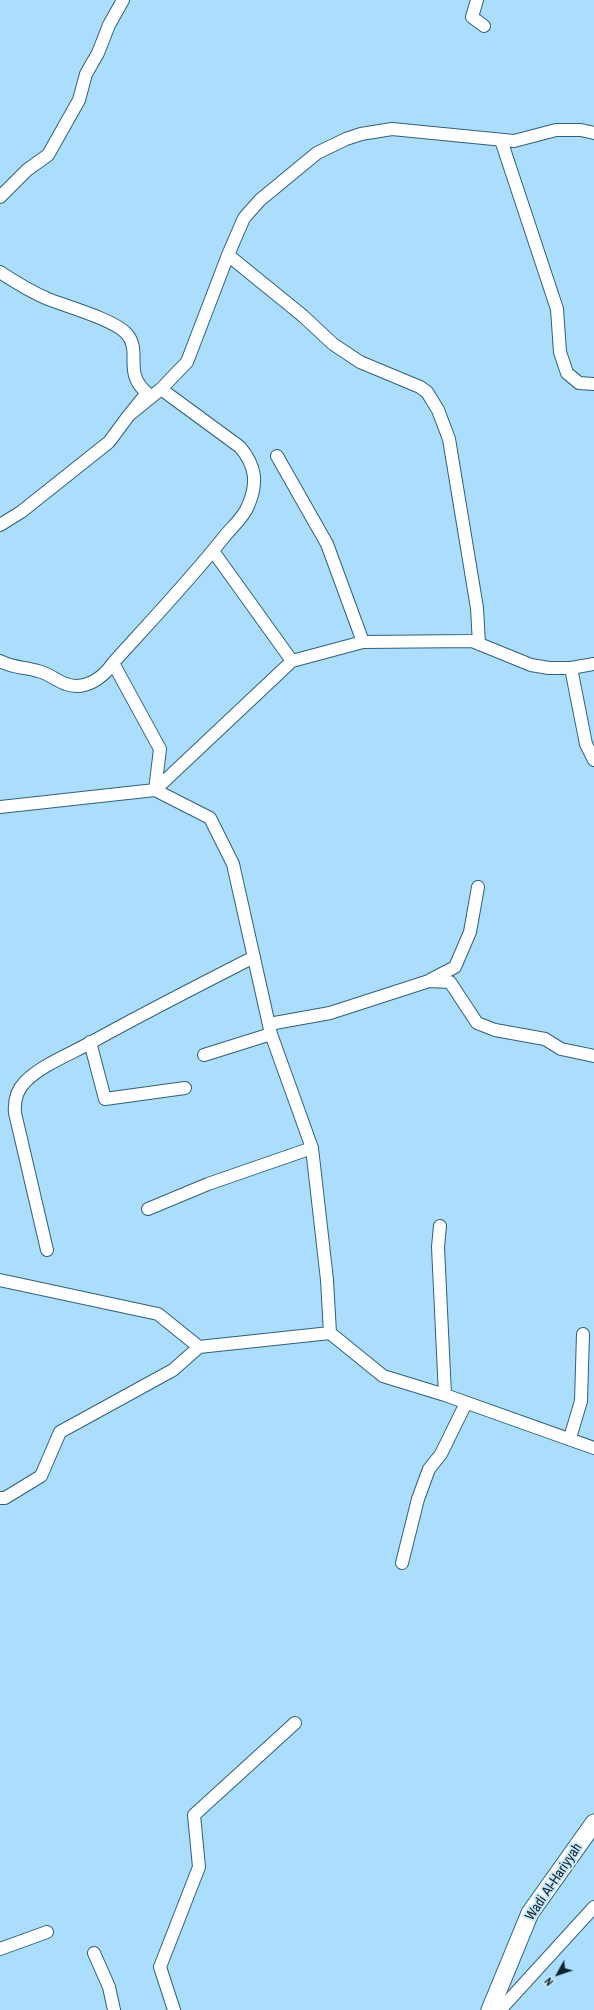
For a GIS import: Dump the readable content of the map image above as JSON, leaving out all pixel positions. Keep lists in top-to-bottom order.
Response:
{
  "streets": {
    "main road": ["Wadi Al-Hariyyah"]
  },
  "north": "bottom left"
}
